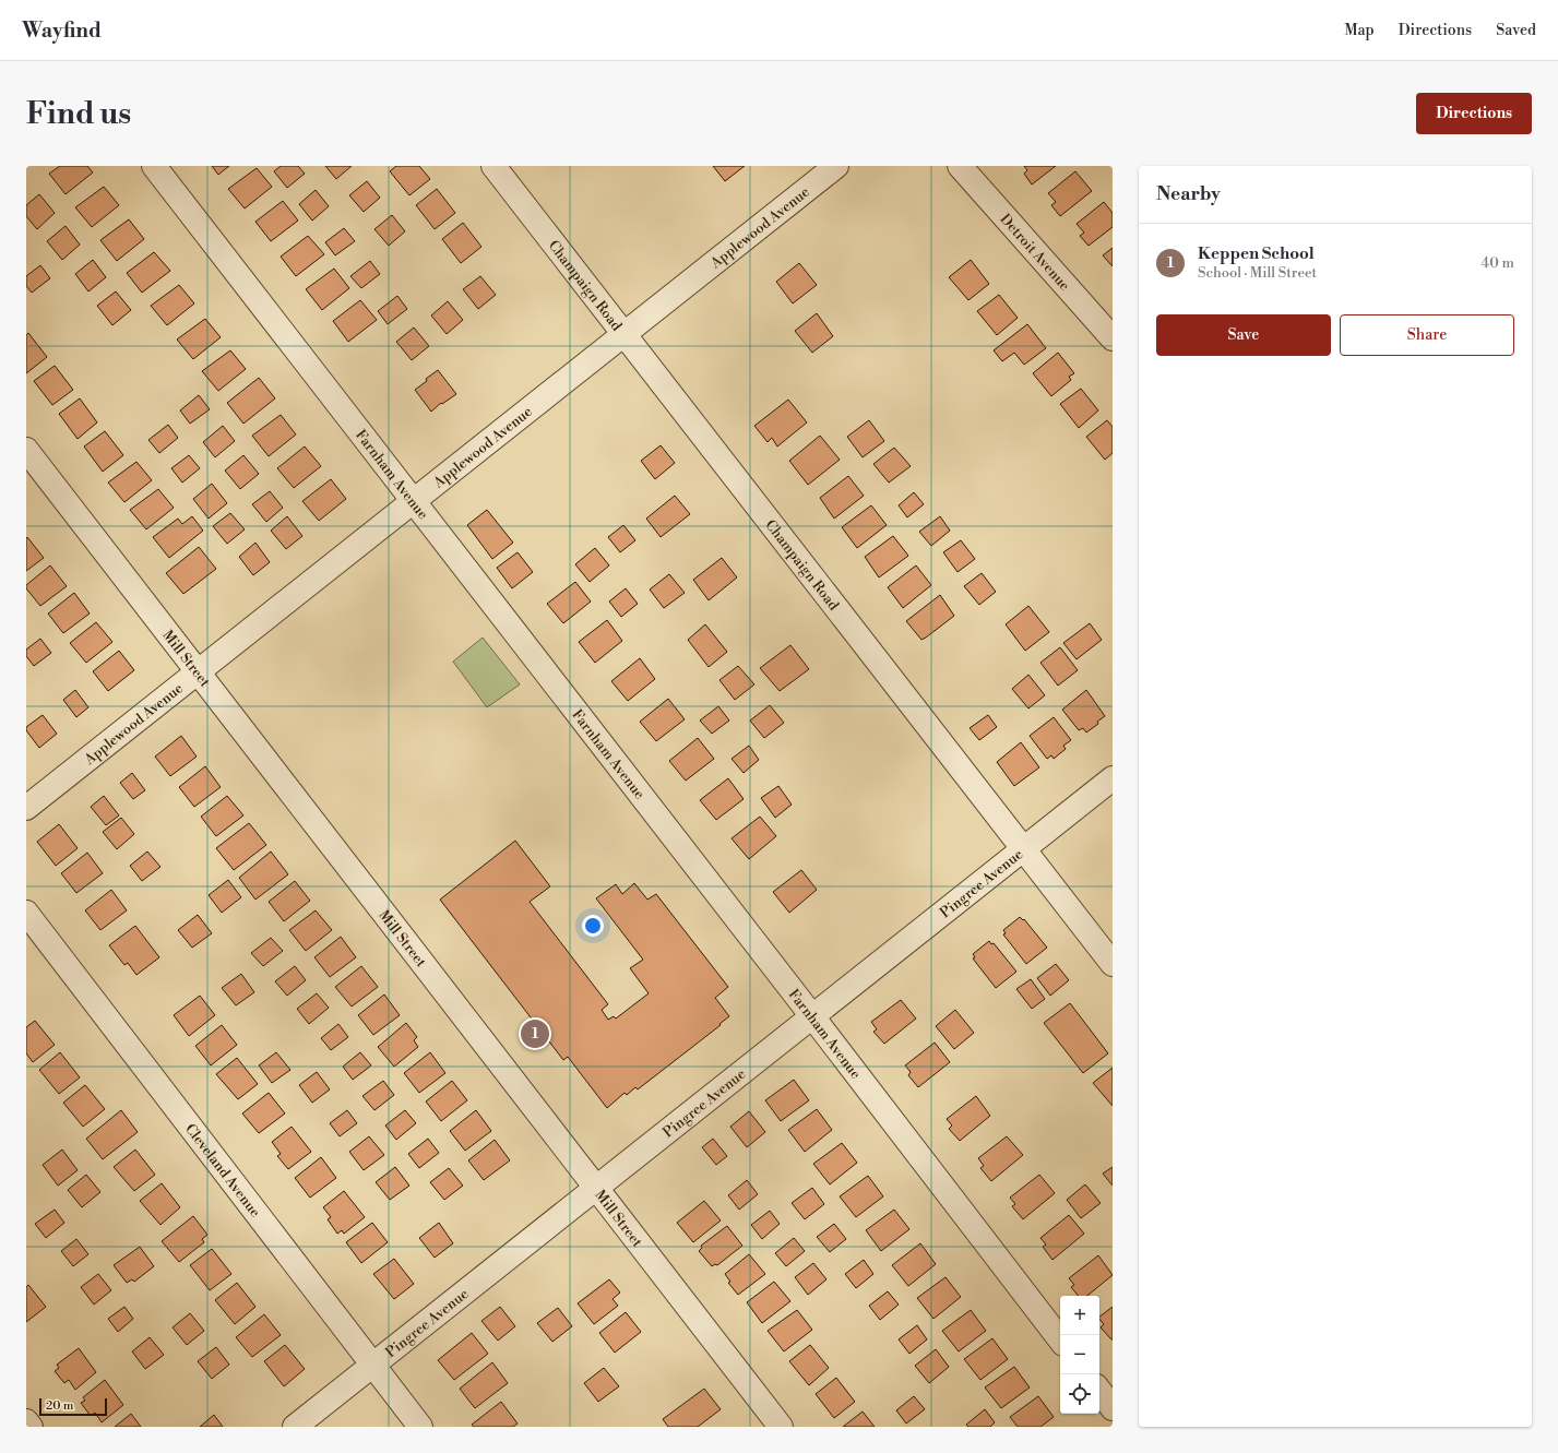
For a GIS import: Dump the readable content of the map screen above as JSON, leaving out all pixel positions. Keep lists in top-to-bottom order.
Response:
{
  "streets": {
    "street": [
      "Applewood Avenue",
      "Detroit Avenue",
      "Champaign Road",
      "Farnham Avenue",
      "Mill Street",
      "Pingree Avenue",
      "Cleveland Avenue"
    ]
  },
  "crossings": [
    ["Applewood Avenue", "Champaign Road"],
    ["Applewood Avenue", "Farnham Avenue"],
    ["Applewood Avenue", "Mill Street"],
    ["Champaign Road", "Pingree Avenue"],
    ["Farnham Avenue", "Pingree Avenue"],
    ["Mill Street", "Pingree Avenue"],
    ["Pingree Avenue", "Cleveland Avenue"]
  ],
  "scale_bar": "20 m",
  "page": {
    "header": "Wayfind",
    "nav": ["Map", "Directions", "Saved"],
    "buttons": [
      "Directions",
      ["Save", "Share"]
    ],
    "title": "Find us",
    "heading": "Nearby",
    "list": [
      {
        "mark": "1",
        "name": "Keppen School",
        "note": "School · Mill Street",
        "value": "40 m"
      }
    ],
    "pins": "1",
    "map_buttons": ["+", "−"],
    "scale": "20 m"
  }
}
